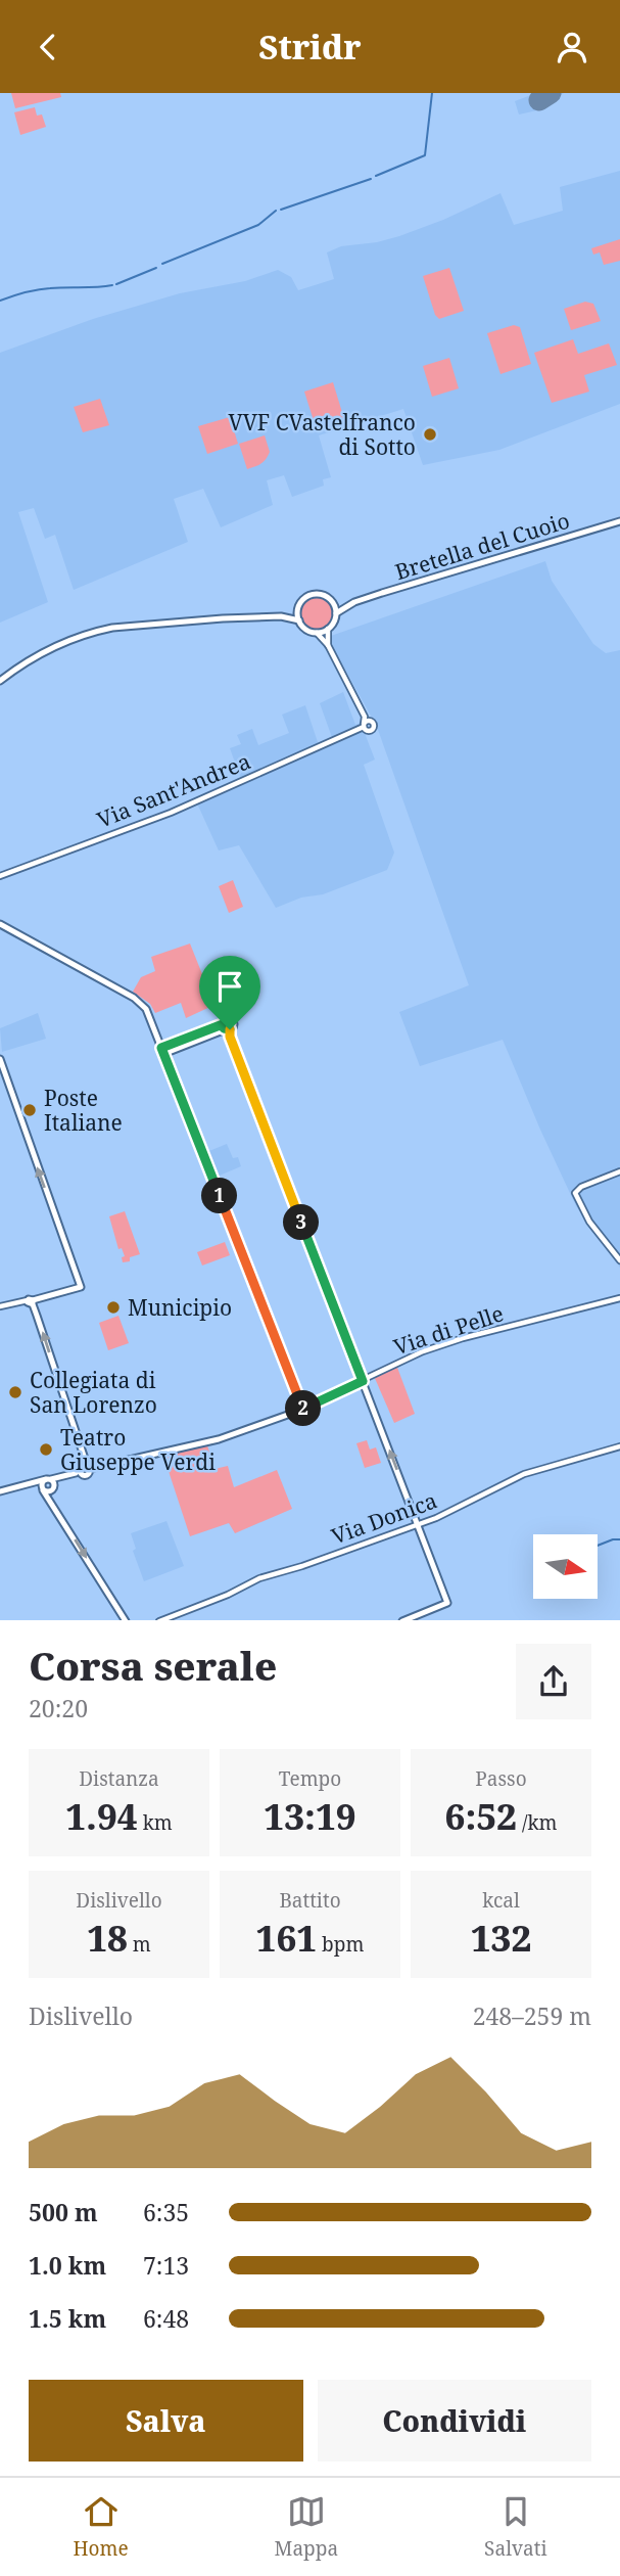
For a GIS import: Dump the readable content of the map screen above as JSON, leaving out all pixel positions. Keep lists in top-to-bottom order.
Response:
{
  "streets": {
    "main road": ["Bretella del Cuoio", "Via di Pelle"],
    "street": ["Via Sant'Andrea", "Via Donica"]
  },
  "places": [
    "VVF CVastelfranco di Sotto",
    "Poste Italiane",
    "Municipio",
    "Collegiata di San Lorenzo",
    "Teatro Giuseppe Verdi"
  ],
  "north": "right",
  "page": {
    "header": "Stridr",
    "pins": ["1", "3", "2"],
    "heading": ["Corsa serale", "20:20"],
    "stats": [
      ["Distanza", "1.94 km"],
      ["Tempo", "13:19"],
      ["Passo", "6:52 /km"],
      ["Dislivello", "18 m"],
      ["Battito", "161 bpm"],
      ["kcal", "132"]
    ],
    "chart": ["Dislivello", "248–259 m"],
    "list": [
      {
        "name": "500 m",
        "note": "6:35"
      },
      {
        "name": "1.0 km",
        "note": "7:13"
      },
      {
        "name": "1.5 km",
        "note": "6:48"
      }
    ],
    "buttons": ["Salva", "Condividi"],
    "tabs": ["Home", "Mappa", "Salvati"]
  }
}
